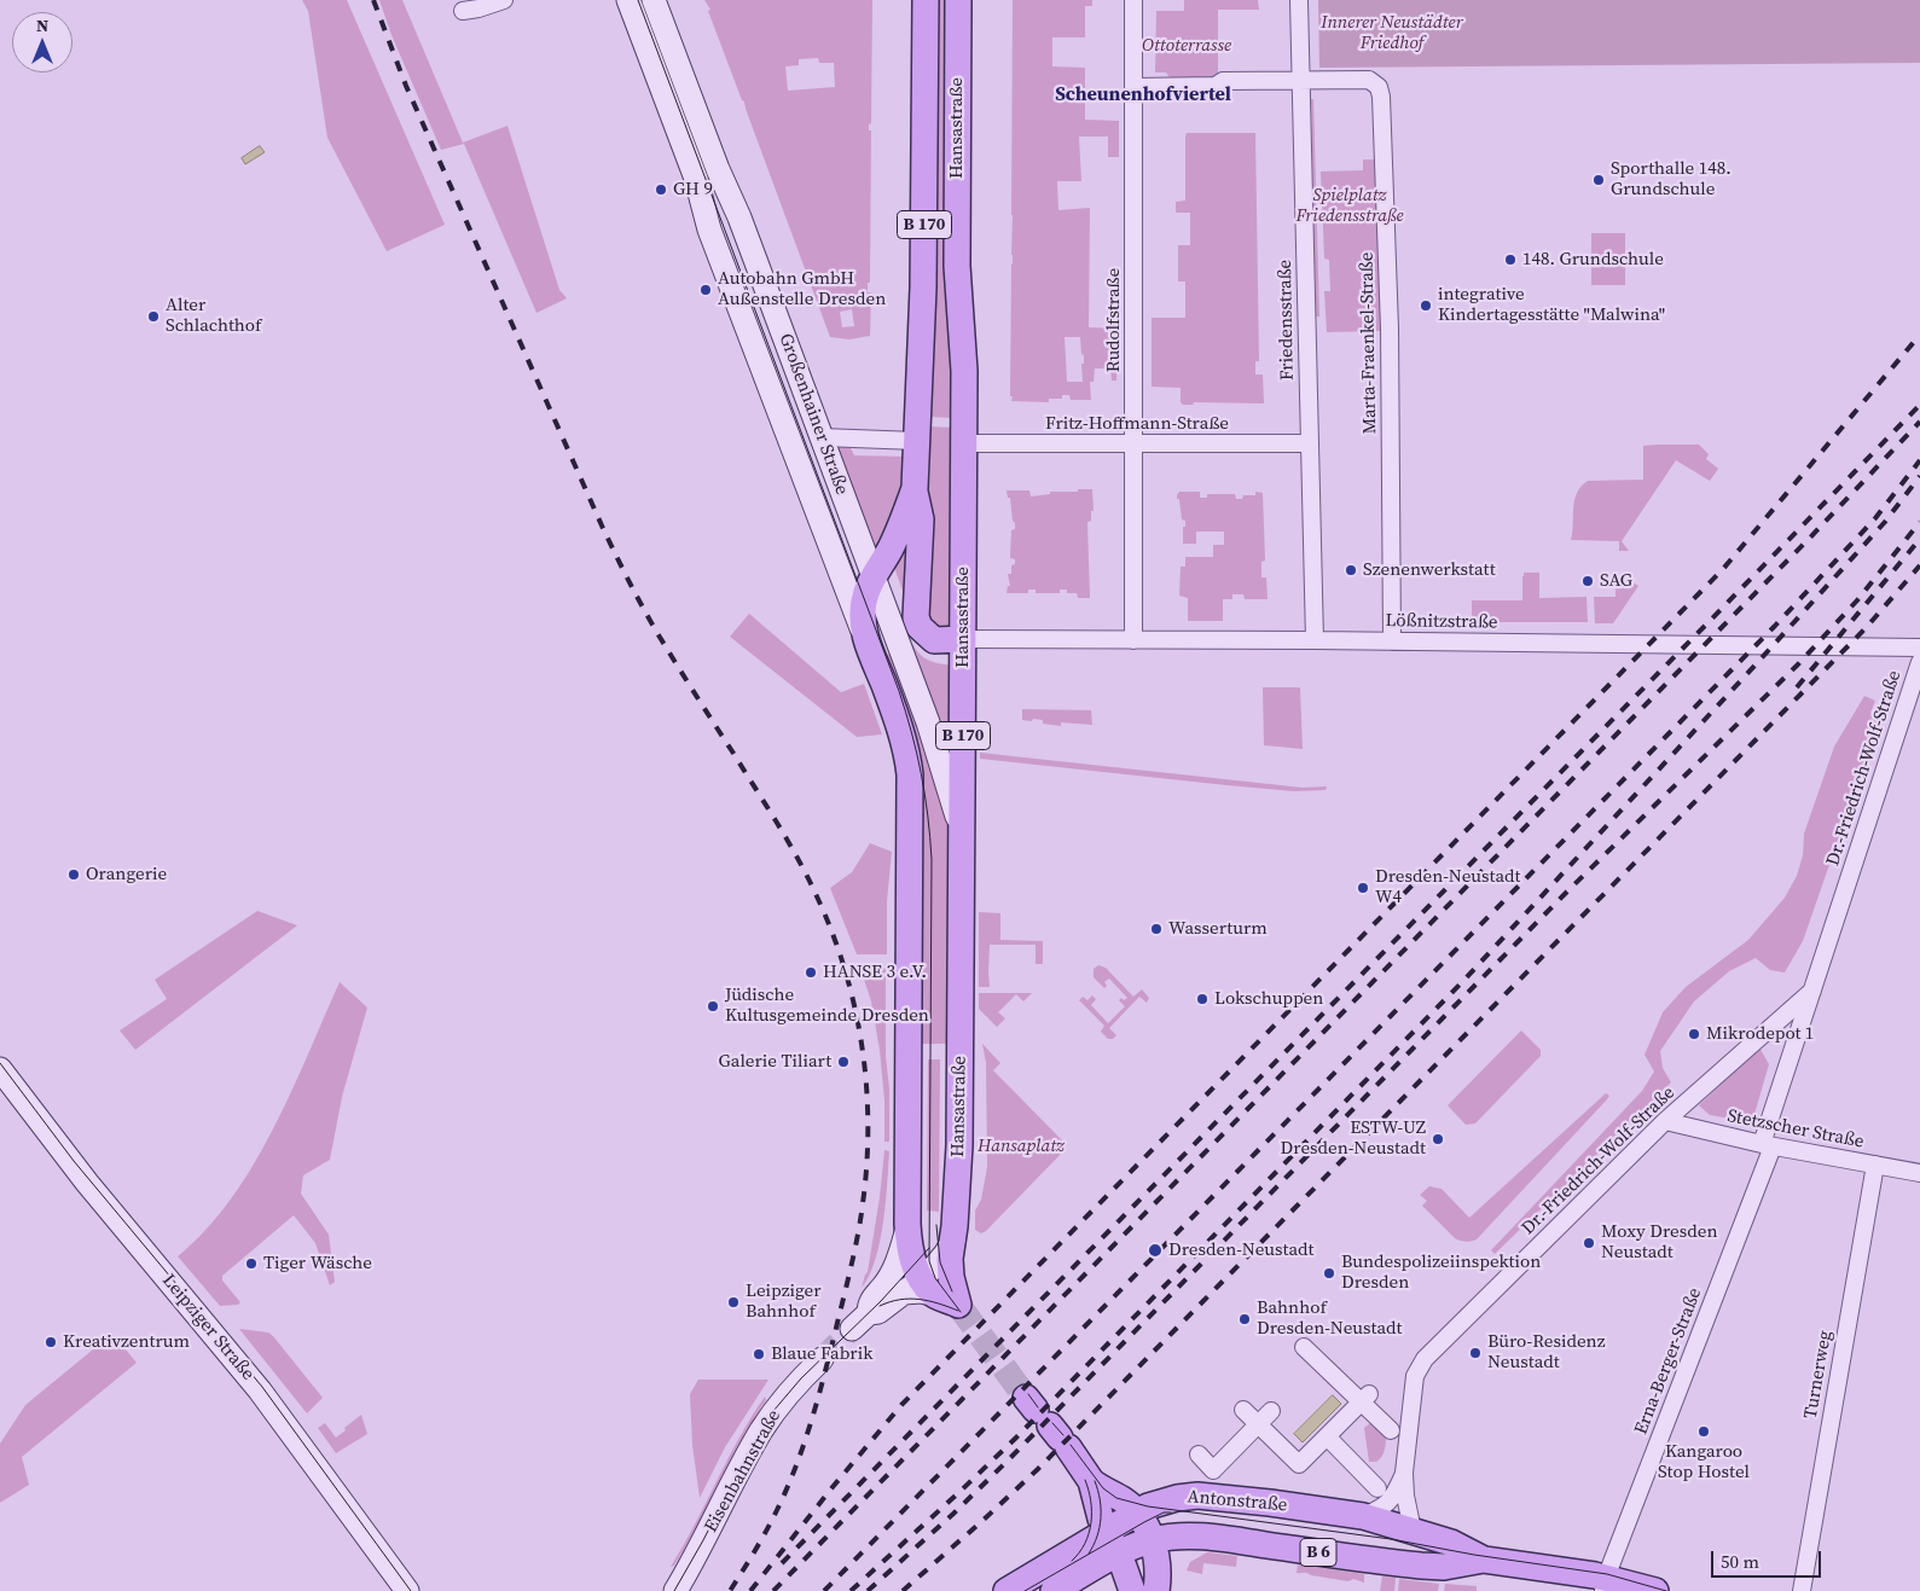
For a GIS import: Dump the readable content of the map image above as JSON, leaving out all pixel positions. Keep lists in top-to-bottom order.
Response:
{
  "streets": {
    "main road": [
      "Hansastraße",
      "B 170",
      "Großenhainer Straße",
      "Leipziger Straße",
      "Eisenbahnstraße",
      "Antonstraße",
      "B 6"
    ],
    "street": [
      "Rudolfstraße",
      "Friedensstraße",
      "Marta-Fraenkel-Straße",
      "Fritz-Hoffmann-Straße",
      "Lößnitzstraße",
      "Dr.-Friedrich-Wolf-Straße",
      "Stetzscher Straße",
      "Erna-Berger-Straße",
      "Turnerweg"
    ]
  },
  "crossings": [
    ["Hansastraße", "Großenhainer Straße"],
    ["Hansastraße", "Fritz-Hoffmann-Straße"],
    ["Hansastraße", "Lößnitzstraße"],
    ["Rudolfstraße", "Fritz-Hoffmann-Straße"],
    ["Rudolfstraße", "Lößnitzstraße"],
    ["Friedensstraße", "Marta-Fraenkel-Straße"],
    ["Friedensstraße", "Fritz-Hoffmann-Straße"],
    ["Friedensstraße", "Lößnitzstraße"],
    ["Marta-Fraenkel-Straße", "Lößnitzstraße"],
    ["Dr.-Friedrich-Wolf-Straße", "Stetzscher Straße"],
    ["Dr.-Friedrich-Wolf-Straße", "Erna-Berger-Straße"],
    ["Stetzscher Straße", "Erna-Berger-Straße"],
    ["Stetzscher Straße", "Turnerweg"],
    ["Erna-Berger-Straße", "Antonstraße"]
  ],
  "districts": ["Scheunenhofviertel"],
  "parks": [
    "Innerer Neustädter Friedhof",
    "Ottoterrasse",
    "Spielplatz Friedensstraße",
    "Hansaplatz"
  ],
  "places": [
    "Sporthalle 148. Grundschule",
    "GH 9",
    "148. Grundschule",
    "Autobahn GmbH Außenstelle Dresden",
    "integrative Kindertagesstätte \"Malwina\"",
    "Alter Schlachthof",
    "Szenenwerkstatt",
    "SAG",
    "Orangerie",
    "Dresden-Neustadt W4",
    "Wasserturm",
    "HANSE 3 e.V.",
    "Lokschuppen",
    "Jüdische Kultusgemeinde Dresden",
    "Mikrodepot 1",
    "Galerie Tiliart",
    "ESTW-UZ Dresden-Neustadt",
    "Moxy Dresden Neustadt",
    "Dresden-Neustadt",
    "Tiger Wäsche",
    "Bundespolizeiinspektion Dresden",
    "Leipziger Bahnhof",
    "Bahnhof Dresden-Neustadt",
    "Kreativzentrum",
    "Büro-Residenz Neustadt",
    "Blaue Fabrik",
    "Kangaroo Stop Hostel"
  ],
  "scale_bar": "50 m",
  "north": "top"
}
